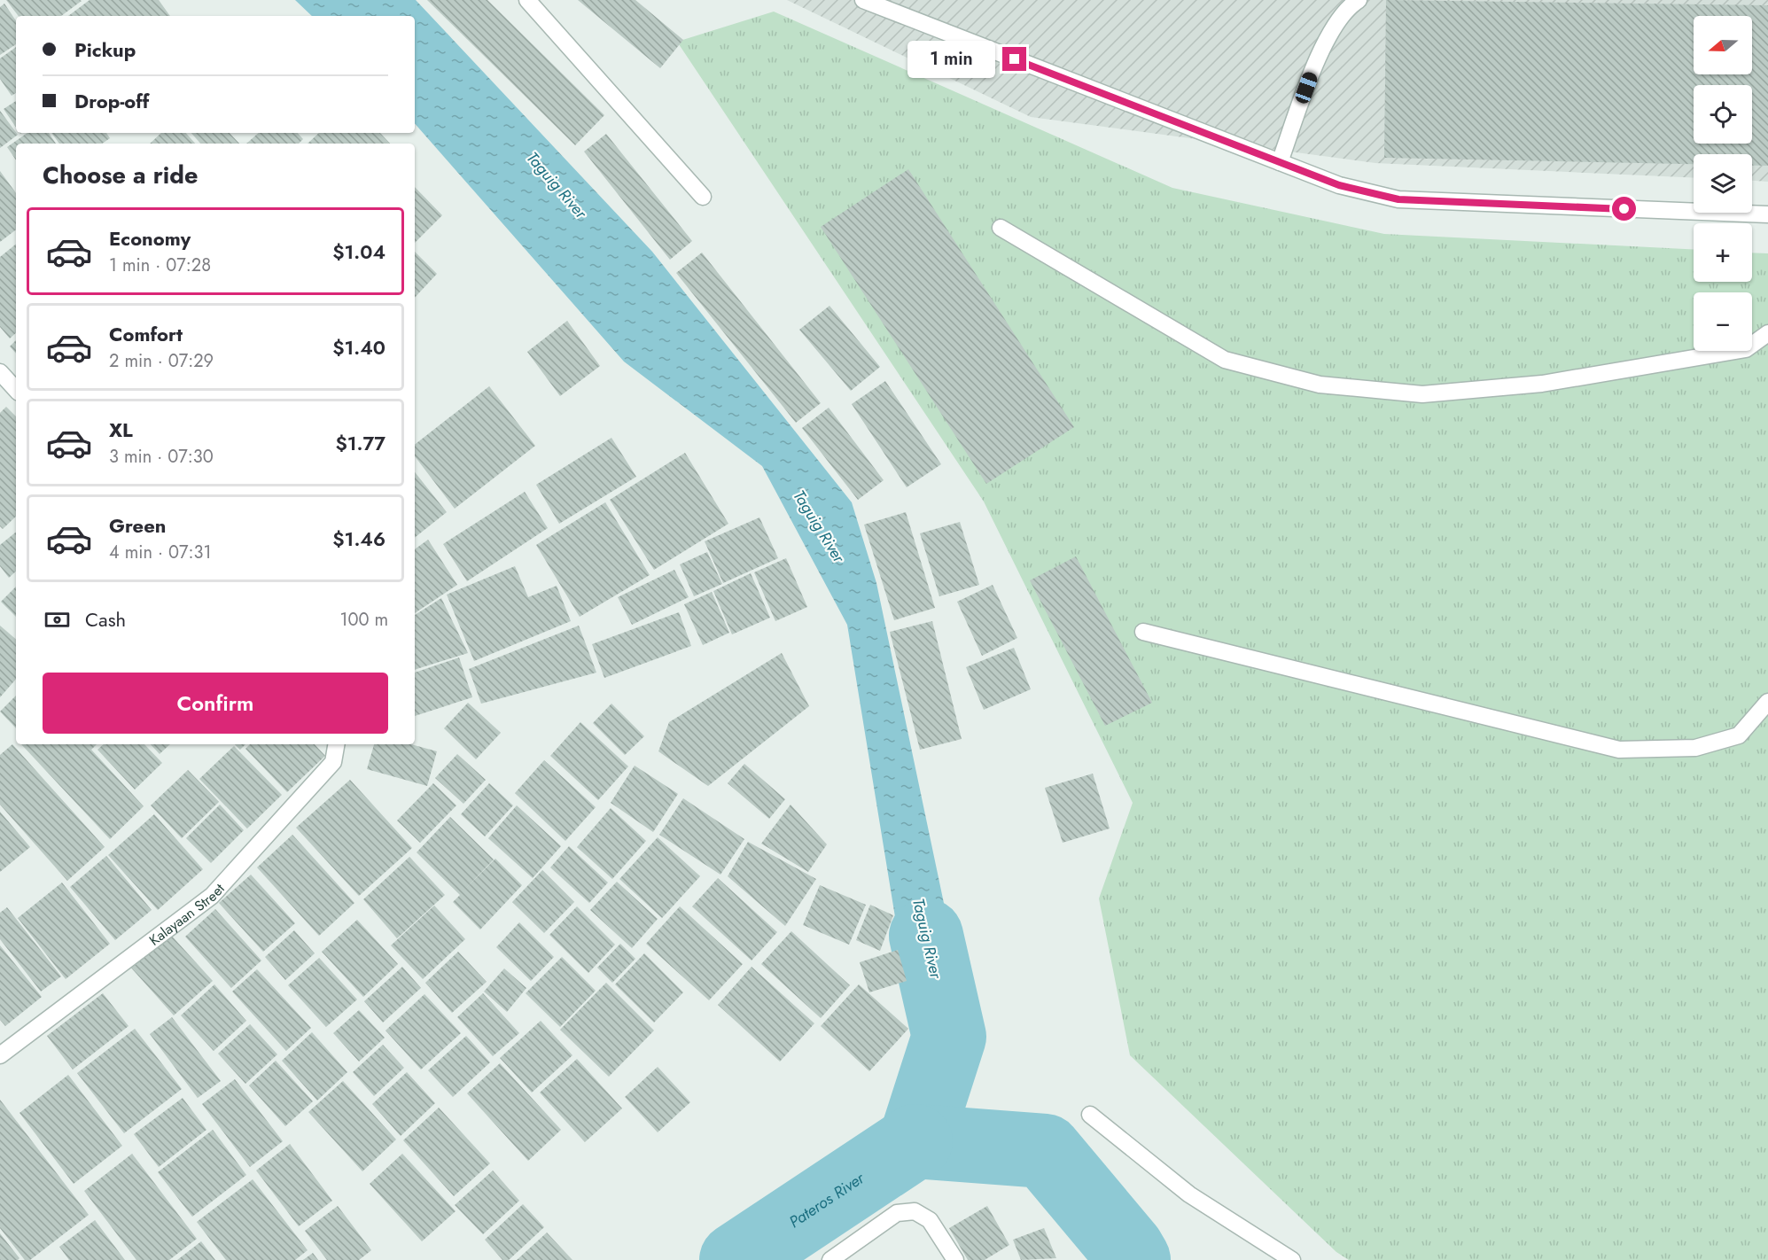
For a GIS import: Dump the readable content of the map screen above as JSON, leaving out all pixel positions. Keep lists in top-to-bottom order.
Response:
{
  "streets": {
    "street": ["Kalayaan Street"]
  },
  "water": ["Taguig River", "Pateros River"],
  "north": "left",
  "page": {
    "map_buttons": ["+", "−"],
    "banner": ["Pickup", "Drop-off"],
    "bubble": "1 min",
    "heading": "Choose a ride",
    "list": [
      {
        "name": "Economy",
        "note": "1 min · 07:28",
        "value": "$1.04"
      },
      {
        "name": "Comfort",
        "note": "2 min · 07:29",
        "value": "$1.40"
      },
      {
        "name": "XL",
        "note": "3 min · 07:30",
        "value": "$1.77"
      },
      {
        "name": "Green",
        "note": "4 min · 07:31",
        "value": "$1.46"
      }
    ],
    "pay": ["Cash", "100 m"],
    "buttons": "Confirm"
  }
}
